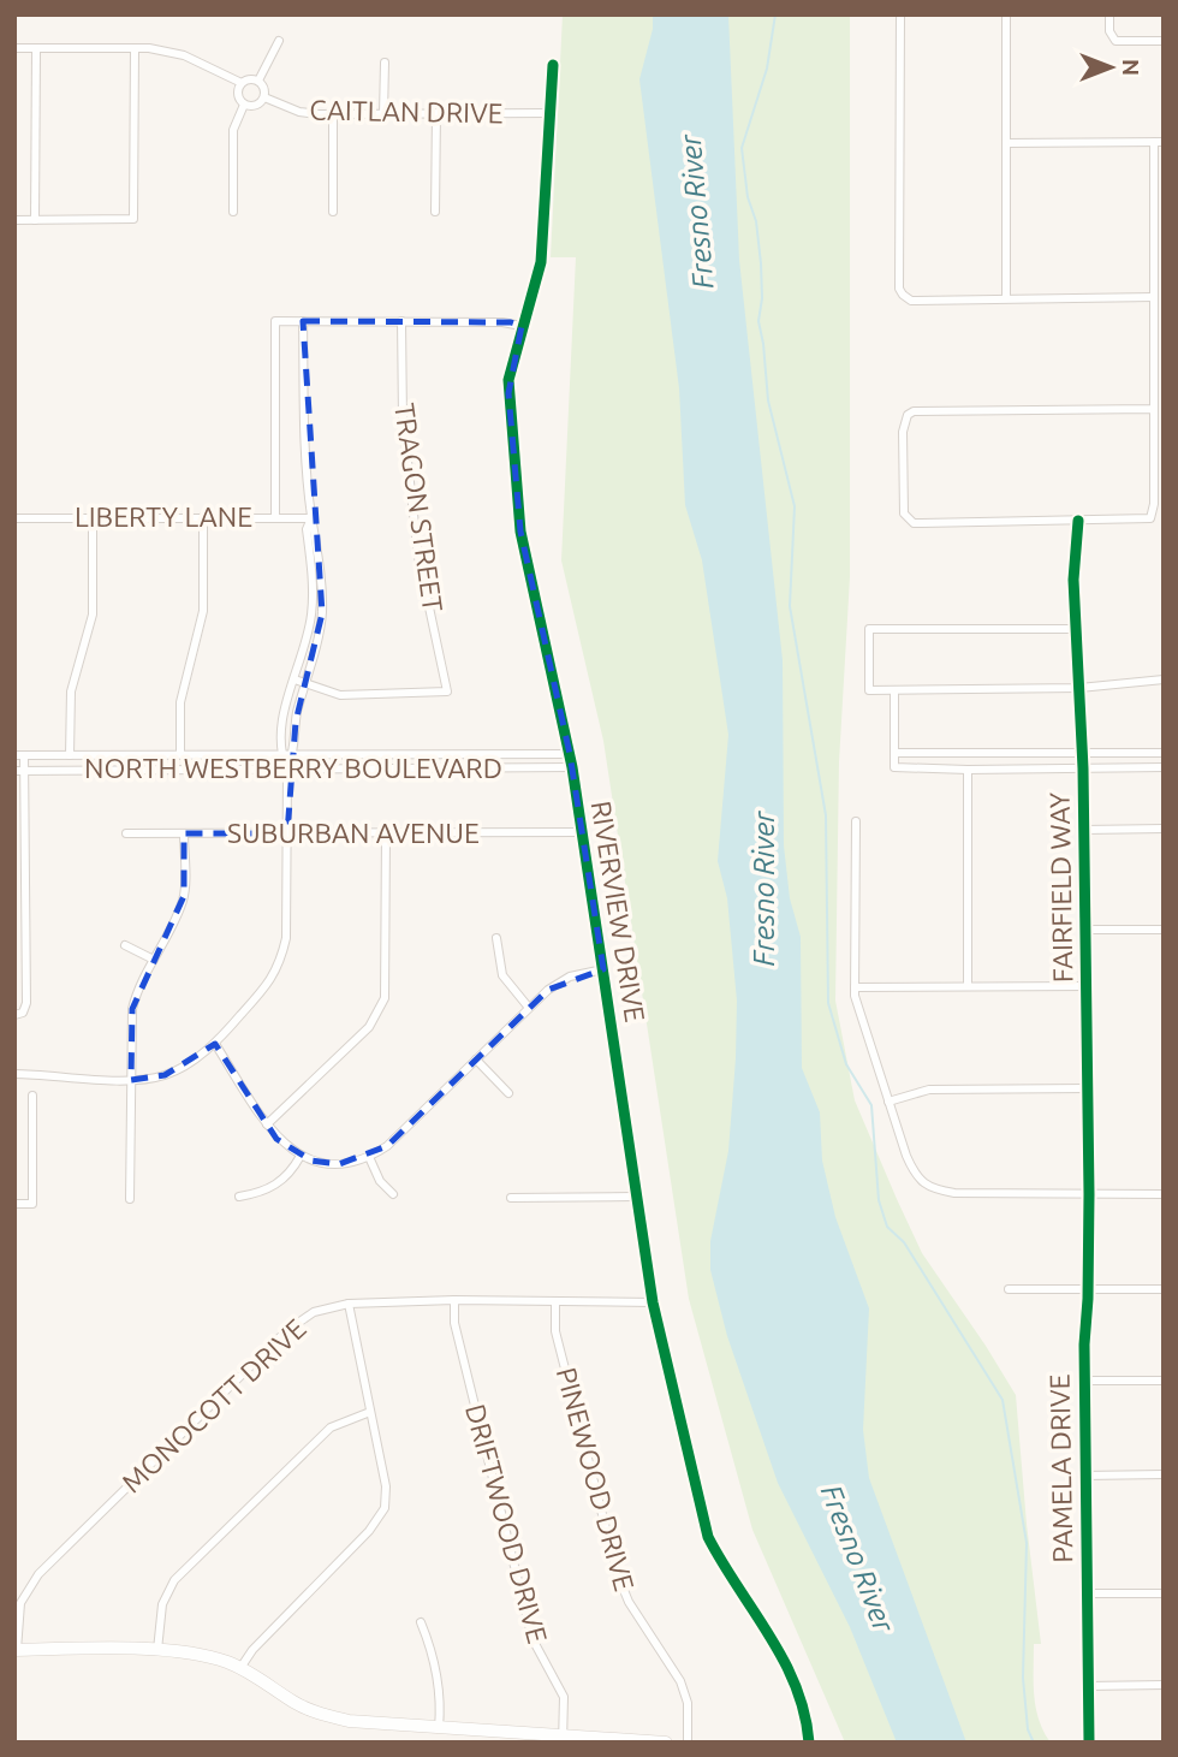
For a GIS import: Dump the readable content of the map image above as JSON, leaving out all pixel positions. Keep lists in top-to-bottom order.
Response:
{
  "streets": {
    "street": [
      "CAITLAN DRIVE",
      "TRAGON STREET",
      "LIBERTY LANE",
      "NORTH WESTBERRY BOULEVARD",
      "SUBURBAN AVENUE",
      "FAIRFIELD WAY",
      "RIVERVIEW DRIVE",
      "MONOCOTT DRIVE",
      "PAMELA DRIVE",
      "PINEWOOD DRIVE",
      "DRIFTWOOD DRIVE"
    ]
  },
  "crossings": [
    ["CAITLAN DRIVE", "RIVERVIEW DRIVE"],
    ["NORTH WESTBERRY BOULEVARD", "RIVERVIEW DRIVE"],
    ["SUBURBAN AVENUE", "RIVERVIEW DRIVE"],
    ["FAIRFIELD WAY", "PAMELA DRIVE"],
    ["RIVERVIEW DRIVE", "MONOCOTT DRIVE"],
    ["MONOCOTT DRIVE", "PINEWOOD DRIVE"],
    ["MONOCOTT DRIVE", "DRIFTWOOD DRIVE"]
  ],
  "water": ["Fresno River"],
  "north": "right"
}
